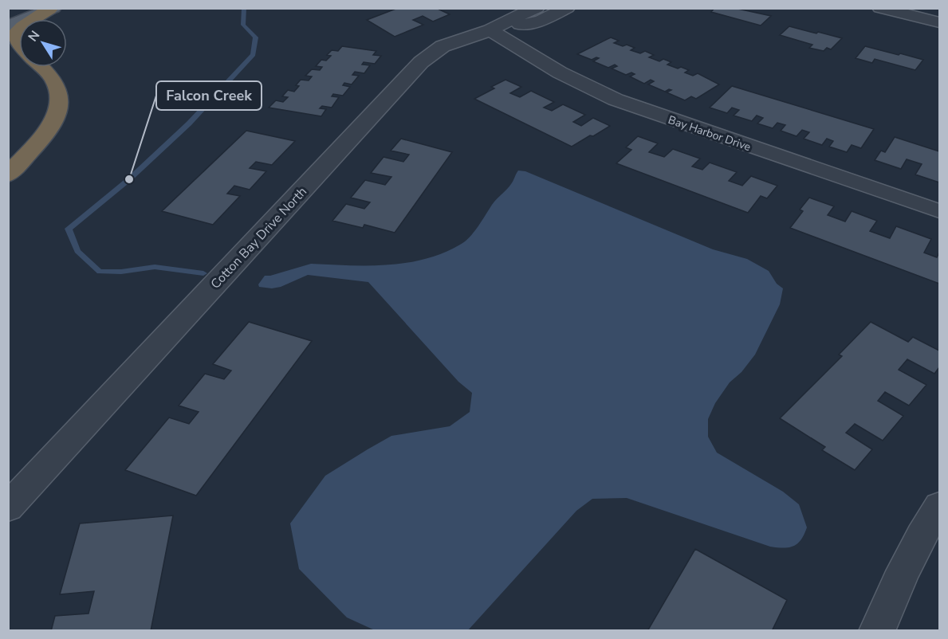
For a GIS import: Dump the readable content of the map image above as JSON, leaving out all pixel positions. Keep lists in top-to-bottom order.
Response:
{
  "streets": {
    "street": ["Bay Harbor Drive", "Cotton Bay Drive North"]
  },
  "crossings": [
    ["Bay Harbor Drive", "Cotton Bay Drive North"]
  ],
  "places": ["Falcon Creek"],
  "north": "top left"
}
